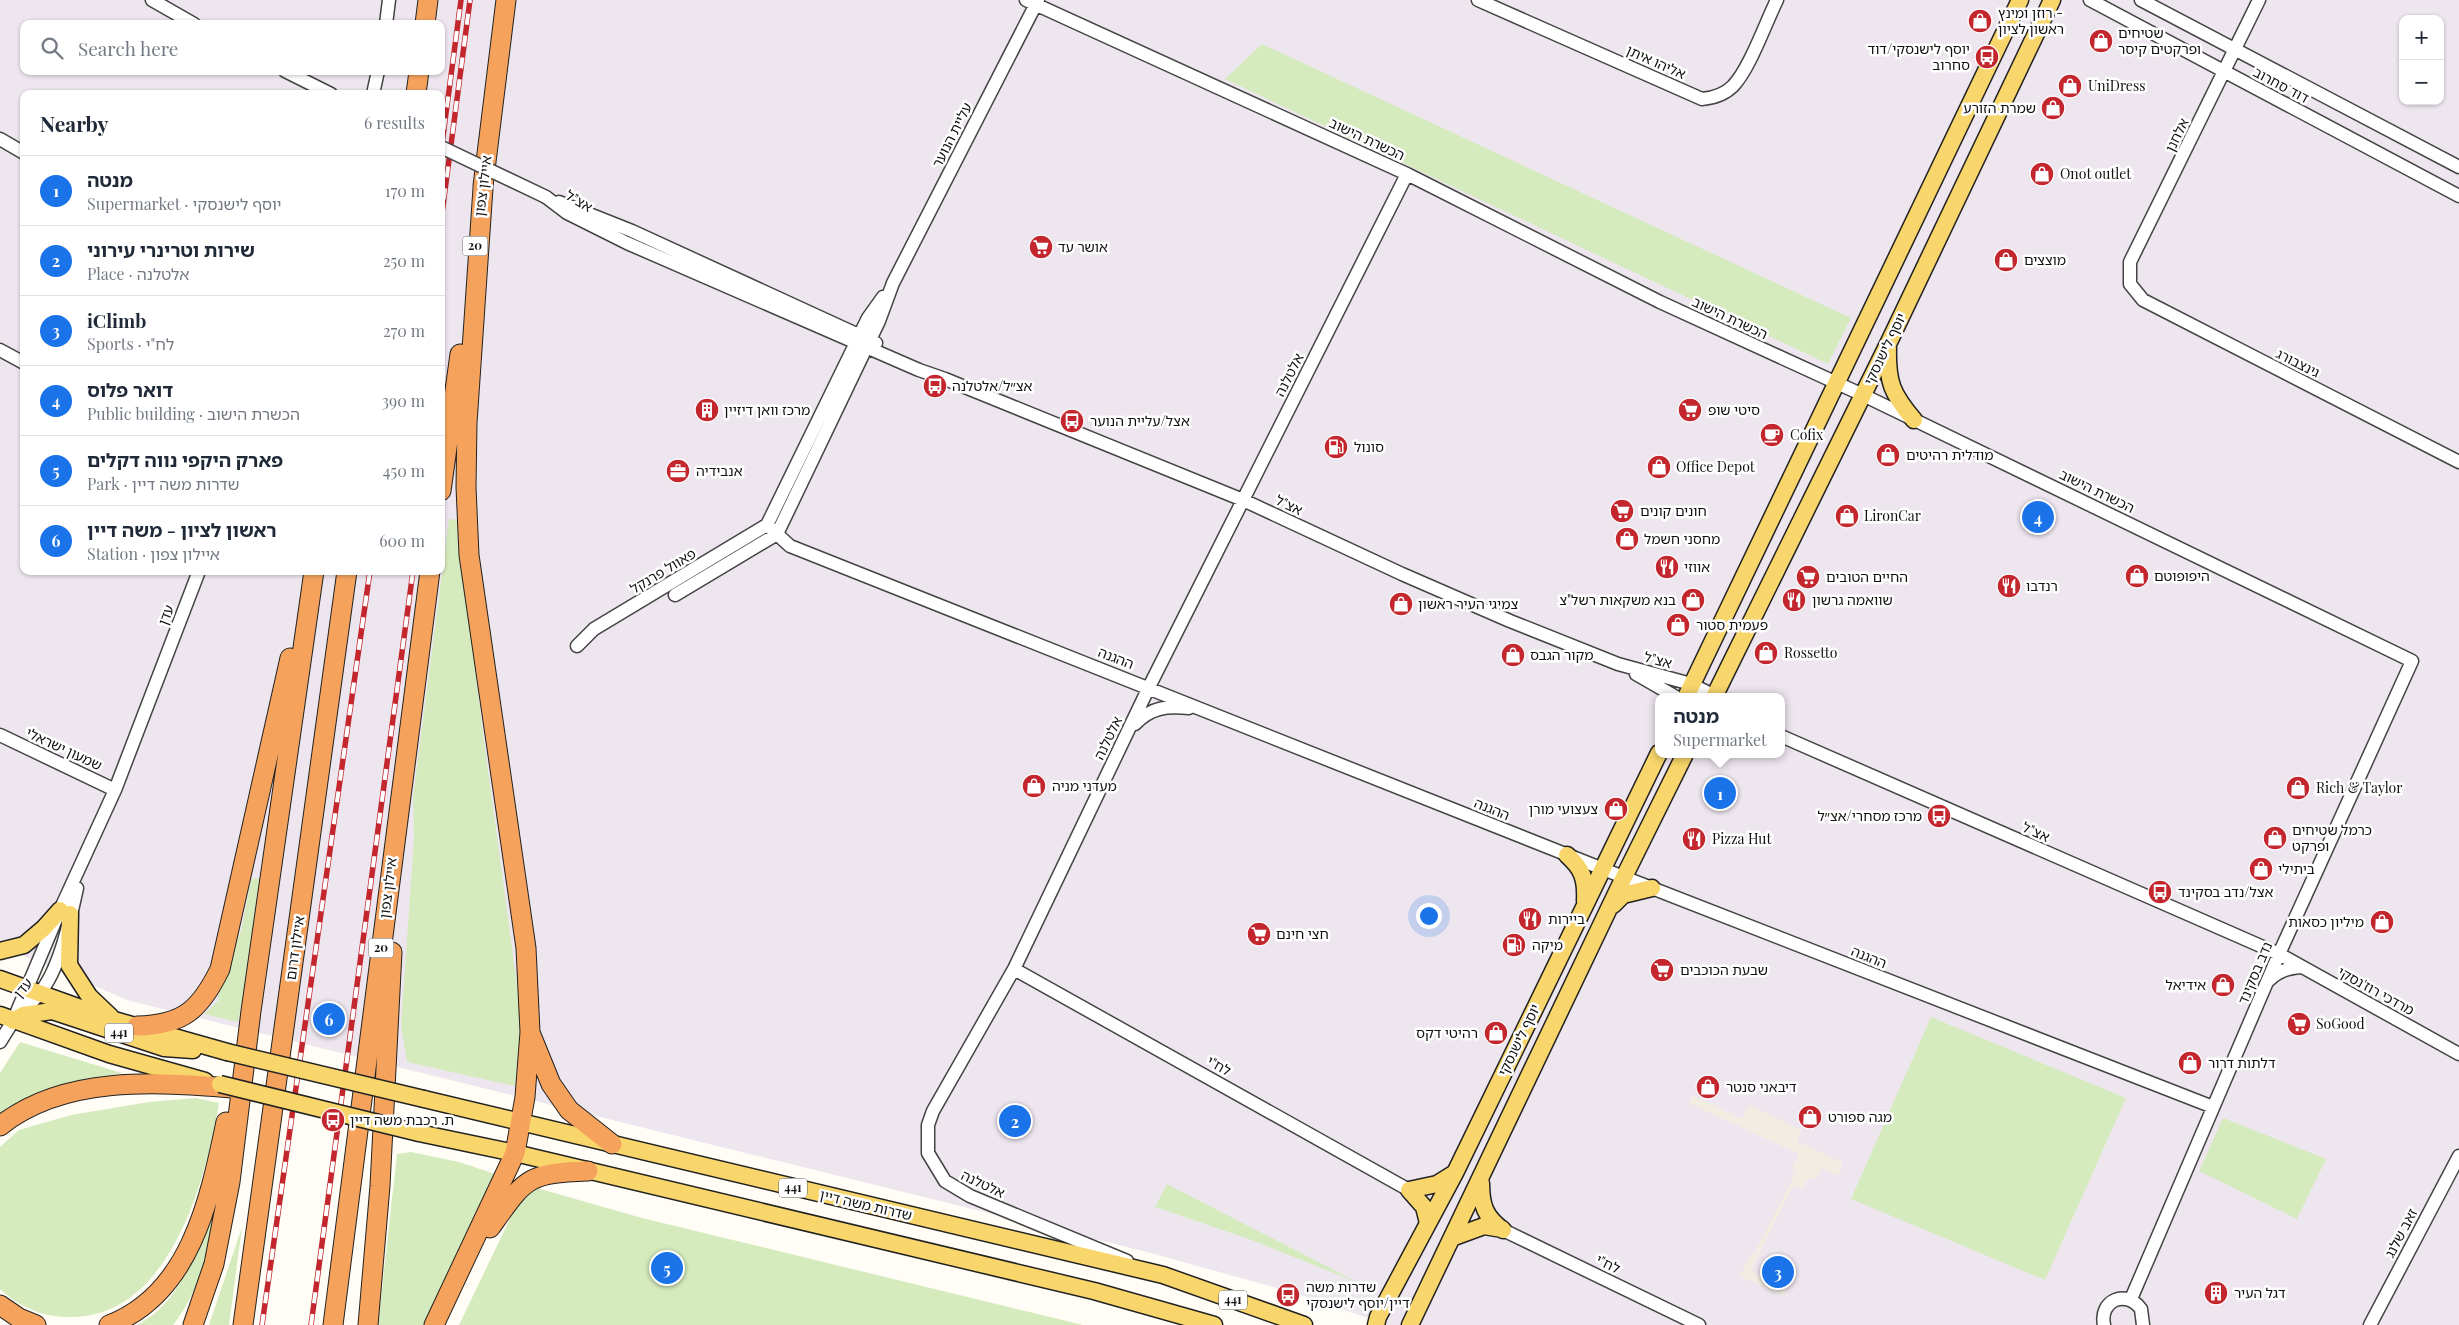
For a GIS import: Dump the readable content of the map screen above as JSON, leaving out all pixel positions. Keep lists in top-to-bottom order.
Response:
{
  "streets": {
    "highway": ["איילון צפון", "20", "איילון דרום"],
    "main road": ["יוסף לישנסקי", "441", "שדרות משה דיין"],
    "street": [
      "אליהו איתן",
      "דוד סחרוב",
      "עליית הנוער",
      "אלחנן",
      "הכשרת הישוב",
      "אצ\"ל",
      "גינצבורג",
      "אלטלנה",
      "פאוול פרנקל",
      "עדן",
      "ההגנה",
      "שמעון ישראלי",
      "נדב בסקינד",
      "מרדכי רוז'נסקי",
      "לח\"י",
      "זאב שלנג"
    ]
  },
  "crossings": [
    ["דוד סחרוב", "אלחנן"],
    ["עליית הנוער", "הכשרת הישוב"],
    ["עליית הנוער", "אצ\"ל"],
    ["עליית הנוער", "פאוול פרנקל"],
    ["עליית הנוער", "ההגנה"],
    ["אלחנן", "גינצבורג"],
    ["הכשרת הישוב", "יוסף לישנסקי"],
    ["הכשרת הישוב", "אלטלנה"],
    ["הכשרת הישוב", "נדב בסקינד"],
    ["אצ\"ל", "אלטלנה"],
    ["אצ\"ל", "נדב בסקינד"],
    ["אצ\"ל", "מרדכי רוז'נסקי"],
    ["יוסף לישנסקי", "ההגנה"],
    ["אלטלנה", "ההגנה"],
    ["אלטלנה", "לח\"י"],
    ["אלטלנה", "שדרות משה דיין"],
    ["פאוול פרנקל", "ההגנה"],
    ["עדן", "שמעון ישראלי"],
    ["עדן", "441"],
    ["ההגנה", "נדב בסקינד"],
    ["נדב בסקינד", "מרדכי רוז'נסקי"],
    ["441", "שדרות משה דיין"]
  ],
  "places": {
    "shop": [
      "רוזן ומינץ - ראשון לציון",
      "שטיחים ופרקטים קיסר",
      "UniDress",
      "שמרת הזורע",
      "Onot outlet",
      "מוצצים",
      "מודלית רהיטים",
      "Office Depot",
      "LironCar",
      "מחסני חשמל",
      "היפופוטם",
      "בנא משקאות רשל\"צ",
      "צמיגי העיר ראשון",
      "פעמית סטור",
      "Rossetto",
      "מקור הגבס",
      "מעדני מניה",
      "Rich & Taylor",
      "צעצועי מורן",
      "כרמל שטיחים ופרקט",
      "ביתילי",
      "מיליון כסאות",
      "אידיאל",
      "רהיטי דקס",
      "דלתות דרור",
      "דיבאני סנטר",
      "מגה ספורט"
    ],
    "bus stop": [
      "יוסף לישנסקי/דוד סחרוב",
      "אצ״ל/אלטלנה",
      "אצל/עליית הנוער",
      "מרכז מסחרי/אצ״ל",
      "אצל/נדב בסקינד",
      "ת. רכבת משה דיין",
      "שדרות משה דיין/יוסף לישנסקי"
    ],
    "supermarket": [
      "אושר עד",
      "סיטי שופ",
      "חונים קונים",
      "החיים הטובים",
      "חצי חינם",
      "שבעת הכוכבים",
      "SoGood"
    ],
    "building": ["מרכז וואן דיזיין", "דגל העיר"],
    "cafe": ["Cofix"],
    "fuel station": ["סונול", "מיקה"],
    "office": ["אנבידיה"],
    "restaurant": [
      "אווזי",
      "רנדבו",
      "שוואמה גרשון",
      "Pizza Hut",
      "ביירות"
    ]
  },
  "page": {
    "map_buttons": ["+", "−"],
    "search": "Search here",
    "heading": ["Nearby", "6 results"],
    "list": [
      {
        "mark": "1",
        "name": "מנטה",
        "note": "Supermarket · יוסף לישנסקי",
        "value": "170 m"
      },
      {
        "mark": "2",
        "name": "שירות וטרינרי עירוני",
        "note": "Place · אלטלנה",
        "value": "250 m"
      },
      {
        "mark": "3",
        "name": "iClimb",
        "note": "Sports · לח\"י",
        "value": "270 m"
      },
      {
        "mark": "4",
        "name": "דואר פלוס",
        "note": "Public building · הכשרת הישוב",
        "value": "390 m"
      },
      {
        "mark": "5",
        "name": "פארק היקפי נווה דקלים",
        "note": "Park · שדרות משה דיין",
        "value": "450 m"
      },
      {
        "mark": "6",
        "name": "ראשון לציון - משה דיין",
        "note": "Station · איילון צפון",
        "value": "600 m"
      }
    ],
    "pins": [
      "4",
      "1",
      "6",
      "2",
      "5",
      "3"
    ],
    "popup": ["מנטה", "Supermarket"]
  }
}
